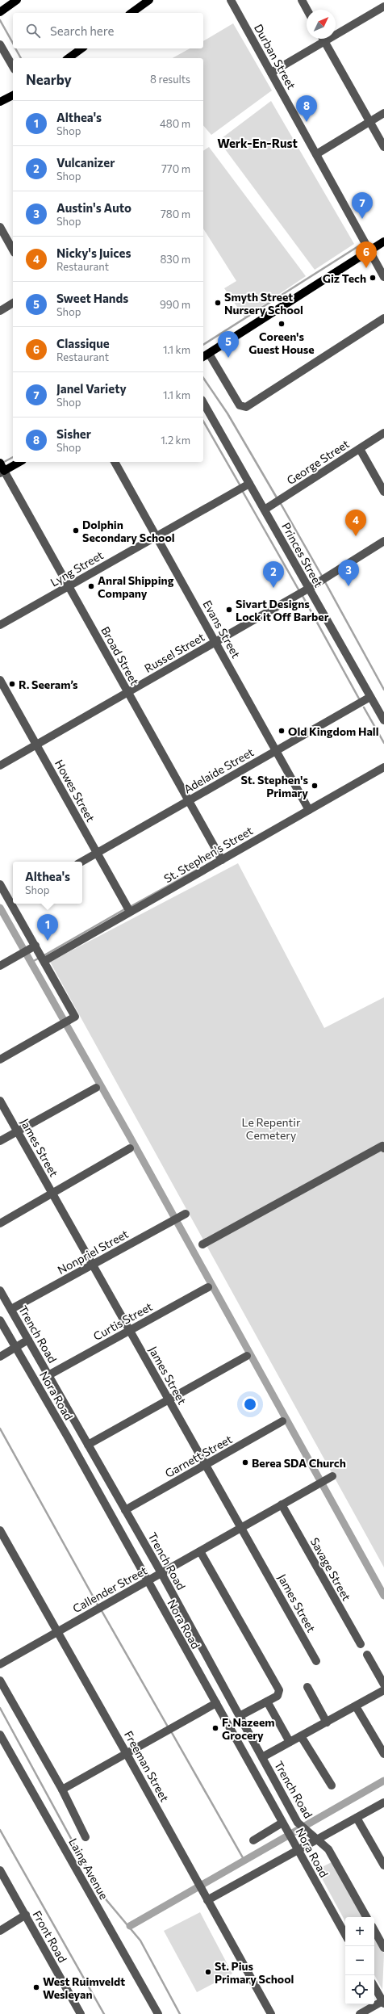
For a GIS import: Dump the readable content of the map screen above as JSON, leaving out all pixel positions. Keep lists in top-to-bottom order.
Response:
{
  "streets": {
    "main road": ["Broad Street"],
    "street": [
      "Durban Street",
      "George Street",
      "Princes Street",
      "Lyng Street",
      "Evans Street",
      "Russel Street",
      "Adelaide Street",
      "Howes Street",
      "St. Stephen's Street",
      "James Street",
      "Nonpriel Street",
      "Curtis Street",
      "Trench Road",
      "Nora Road",
      "Garnett Street",
      "Savage Street",
      "Callender Street",
      "Freeman Street",
      "Laing Avenue",
      "Front Road"
    ]
  },
  "crossings": [
    ["George Street", "Princes Street"],
    ["Princes Street", "Lyng Street"],
    ["Princes Street", "Russel Street"],
    ["Princes Street", "Adelaide Street"],
    ["Lyng Street", "Evans Street"],
    ["Lyng Street", "Broad Street"],
    ["Evans Street", "Russel Street"],
    ["Evans Street", "Adelaide Street"],
    ["Evans Street", "St. Stephen's Street"],
    ["Russel Street", "Broad Street"],
    ["Russel Street", "Howes Street"],
    ["Broad Street", "Adelaide Street"],
    ["Broad Street", "St. Stephen's Street"],
    ["Adelaide Street", "Howes Street"],
    ["Howes Street", "St. Stephen's Street"],
    ["James Street", "Nonpriel Street"],
    ["James Street", "Curtis Street"],
    ["James Street", "Garnett Street"],
    ["James Street", "Callender Street"],
    ["Nonpriel Street", "Trench Road"],
    ["Curtis Street", "Trench Road"],
    ["Trench Road", "Garnett Street"],
    ["Trench Road", "Callender Street"],
    ["Nora Road", "Callender Street"],
    ["Savage Street", "Callender Street"],
    ["Callender Street", "Freeman Street"]
  ],
  "districts": ["Werk-En-Rust"],
  "parks": ["Le Repentir Cemetery"],
  "places": [
    "Giz Tech",
    "Smyth Street Nursery School",
    "Coreen's Guest House",
    "Dolphin Secondary School",
    "Anral Shipping Company",
    "Sivart Designs Lock it Off Barber",
    "R. Seeram’s",
    "Old Kingdom Hall",
    "St. Stephen's Primary",
    "Berea SDA Church",
    "F. Nazeem Grocery",
    "St. Pius Primary School",
    "West Ruimveldt Wesleyan"
  ],
  "north": "top right",
  "page": {
    "search": "Search here",
    "heading": ["Nearby", "8 results"],
    "pins": [
      "8",
      "7",
      "6",
      "5",
      "4",
      "3",
      "2",
      "1"
    ],
    "list": [
      {
        "mark": "1",
        "name": "Althea's",
        "note": "Shop",
        "value": "480 m"
      },
      {
        "mark": "2",
        "name": "Vulcanizer",
        "note": "Shop",
        "value": "770 m"
      },
      {
        "mark": "3",
        "name": "Austin's Auto",
        "note": "Shop",
        "value": "780 m"
      },
      {
        "mark": "4",
        "name": "Nicky's Juices",
        "note": "Restaurant",
        "value": "830 m"
      },
      {
        "mark": "5",
        "name": "Sweet Hands",
        "note": "Shop",
        "value": "990 m"
      },
      {
        "mark": "6",
        "name": "Classique",
        "note": "Restaurant",
        "value": "1.1 km"
      },
      {
        "mark": "7",
        "name": "Janel Variety",
        "note": "Shop",
        "value": "1.1 km"
      },
      {
        "mark": "8",
        "name": "Sisher",
        "note": "Shop",
        "value": "1.2 km"
      }
    ],
    "popup": ["Althea's", "Shop"],
    "map_buttons": ["+", "−"]
  }
}
